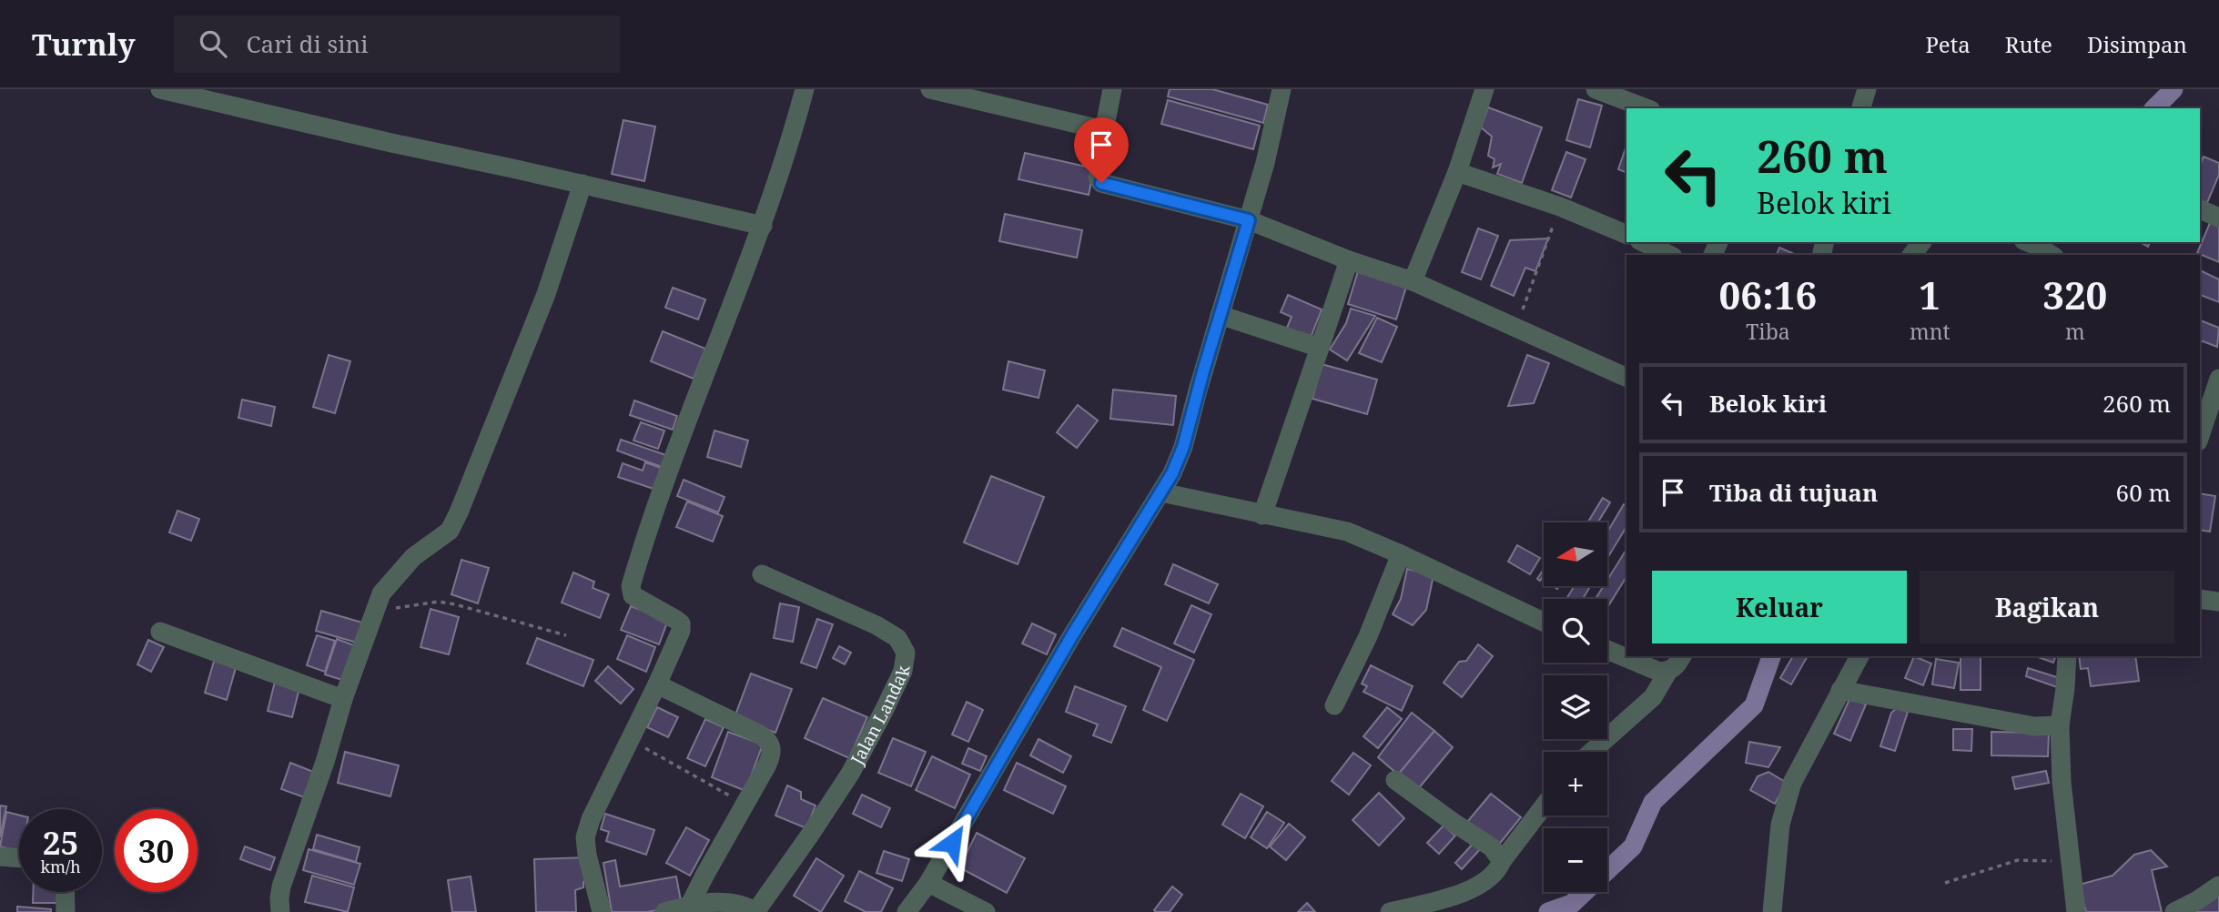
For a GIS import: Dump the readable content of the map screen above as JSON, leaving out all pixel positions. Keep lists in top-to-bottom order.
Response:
{
  "streets": {
    "street": ["Jalan Landak"]
  },
  "north": "left",
  "page": {
    "header": "Turnly",
    "search": "Cari di sini",
    "nav": ["Peta", "Rute", "Disimpan"],
    "turn": ["260 m", "Belok kiri"],
    "eta": [
      "06:16",
      "Tiba",
      "1",
      "mnt",
      "320",
      "m"
    ],
    "list": [
      {
        "name": "Belok kiri",
        "value": "260 m"
      },
      {
        "name": "Tiba di tujuan",
        "value": "60 m"
      }
    ],
    "map_buttons": ["+", "−"],
    "buttons": ["Keluar", "Bagikan"],
    "speed": "25 km/h",
    "limit": "30"
  }
}
